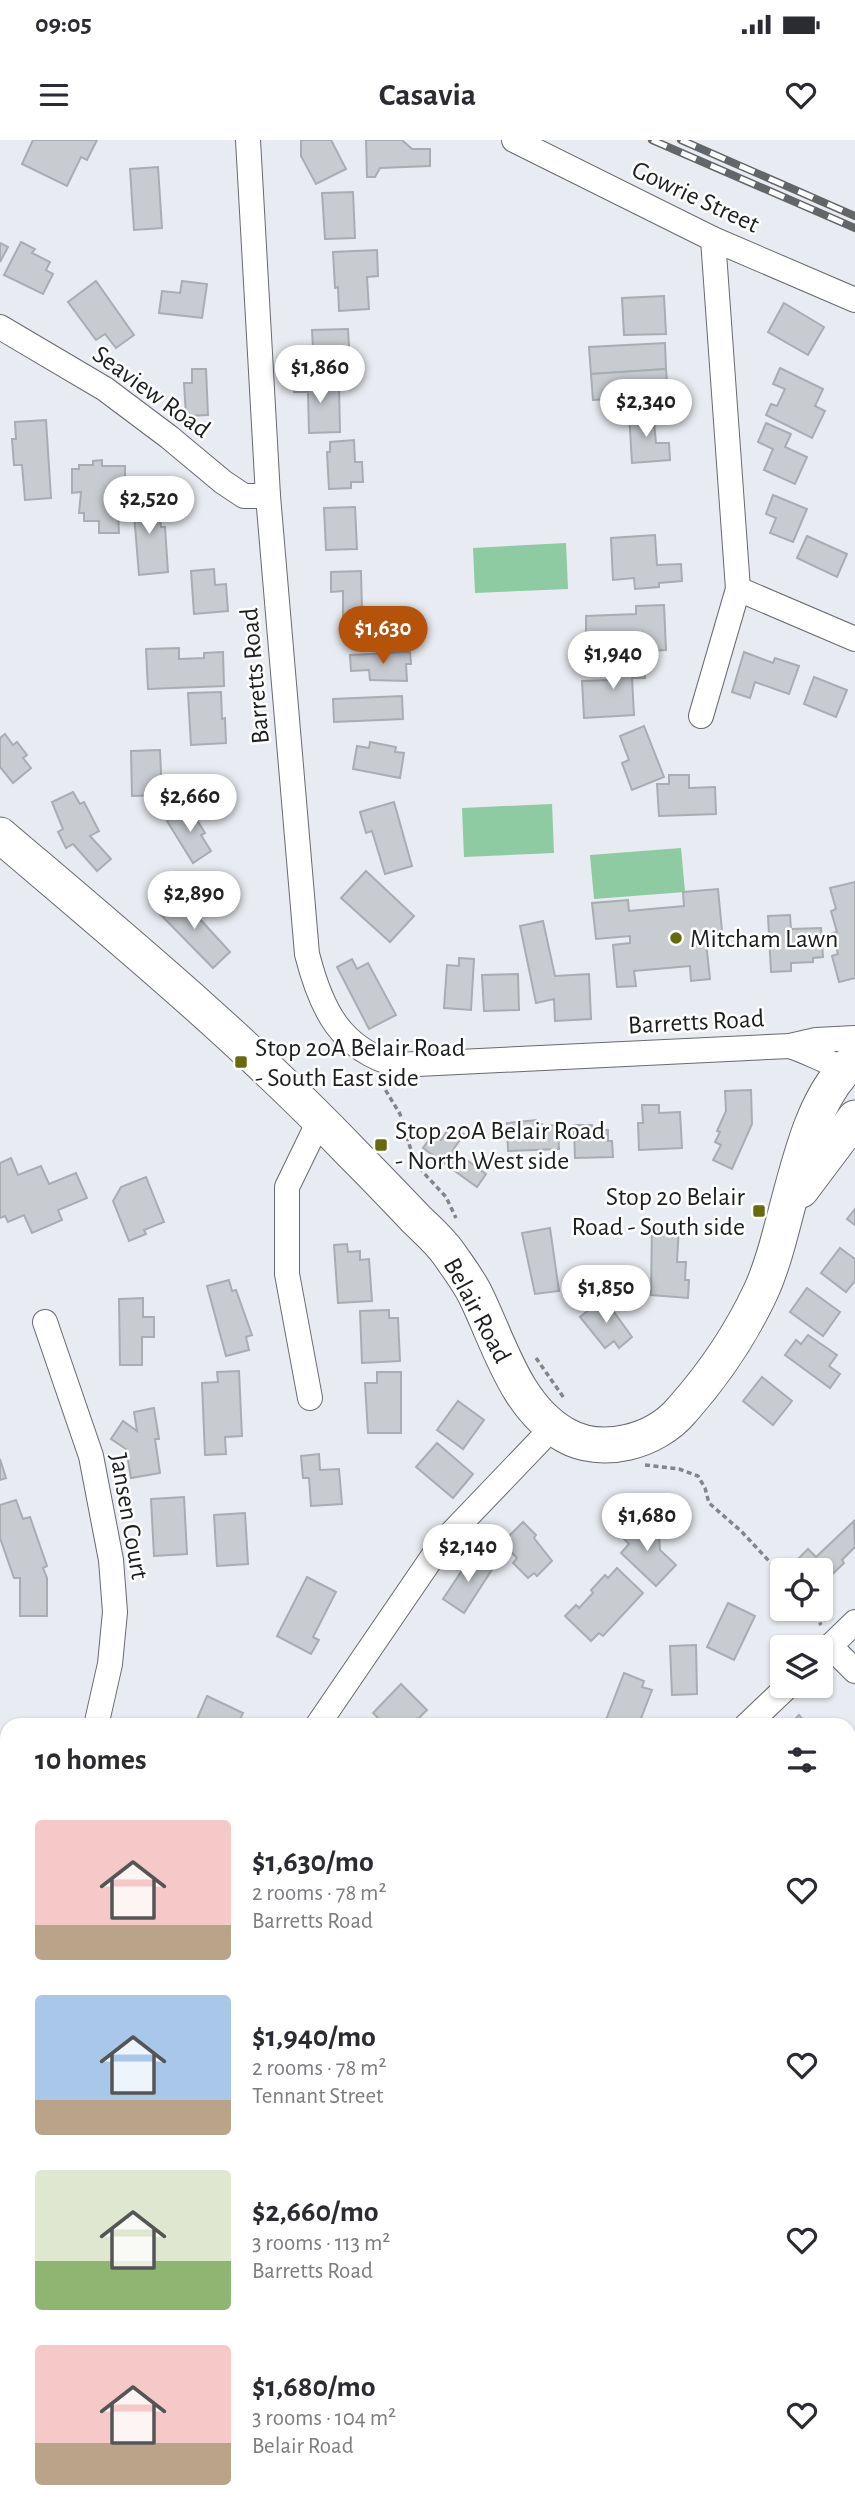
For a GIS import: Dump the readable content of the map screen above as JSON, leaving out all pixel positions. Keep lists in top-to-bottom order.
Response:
{
  "streets": {
    "main road": ["Belair Road"],
    "street": [
      "Gowrie Street",
      "Seaview Road",
      "Barretts Road",
      "Jansen Court"
    ]
  },
  "crossings": [
    ["Seaview Road", "Barretts Road"],
    ["Barretts Road", "Belair Road"]
  ],
  "places": {
    "other": ["Mitcham Lawn"],
    "transit": ["Stop 20A Belair Road - South East side", "Stop 20A Belair Road - North West side", "Stop 20 Belair Road - South side"]
  },
  "page": {
    "status": "09:05",
    "header": "Casavia",
    "price": [
      "$1,860",
      "$2,340",
      "$2,520",
      "$1,630",
      "$1,940",
      "$2,660",
      "$2,890",
      "$1,850",
      "$1,680",
      "$2,140"
    ],
    "heading": "10 homes",
    "list": [
      {
        "name": "$1,630/mo",
        "note": "2 rooms · 78 m² · Barretts Road"
      },
      {
        "name": "$1,940/mo",
        "note": "2 rooms · 78 m² · Tennant Street"
      },
      {
        "name": "$2,660/mo",
        "note": "3 rooms · 113 m² · Barretts Road"
      },
      {
        "name": "$1,680/mo",
        "note": "3 rooms · 104 m² · Belair Road"
      }
    ]
  }
}
